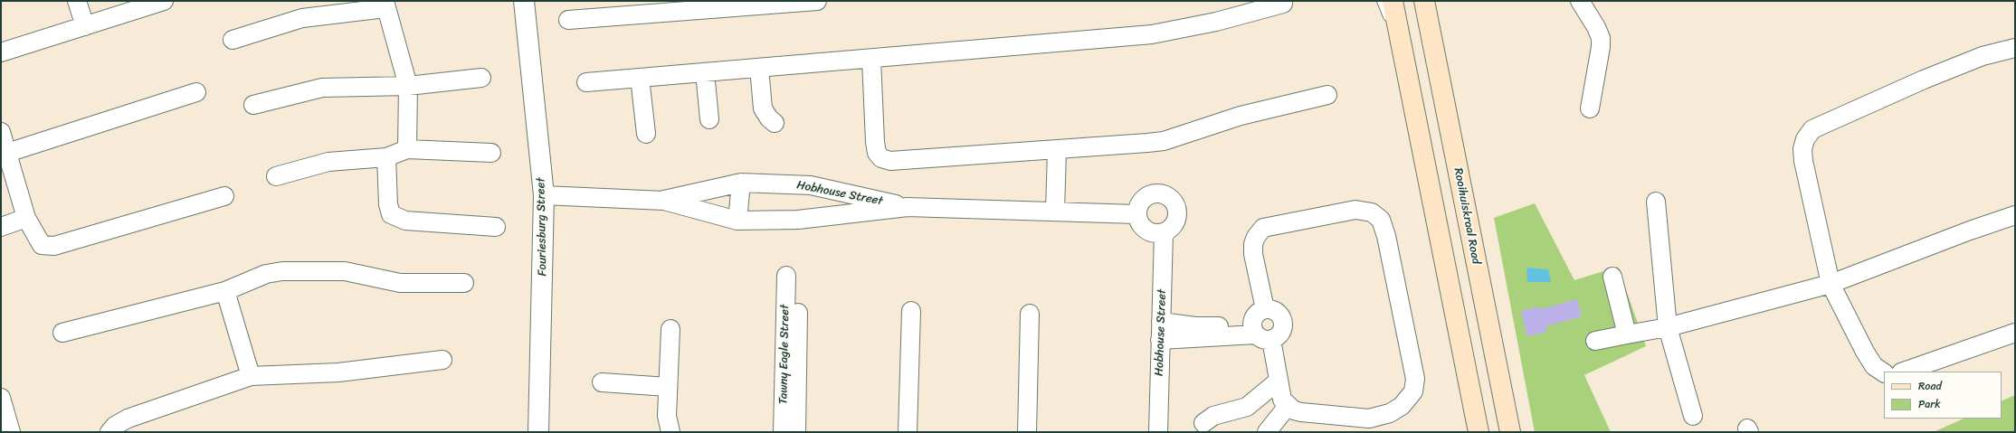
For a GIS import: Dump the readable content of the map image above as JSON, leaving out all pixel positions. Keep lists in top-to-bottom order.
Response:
{
  "streets": {
    "main road": ["Rooihuiskraal Road"],
    "street": ["Hobhouse Street", "Fouriesburg Street", "Tawny Eagle Street"]
  },
  "crossings": [
    ["Hobhouse Street", "Fouriesburg Street"]
  ],
  "legend": ["Road", "Park"]
}
